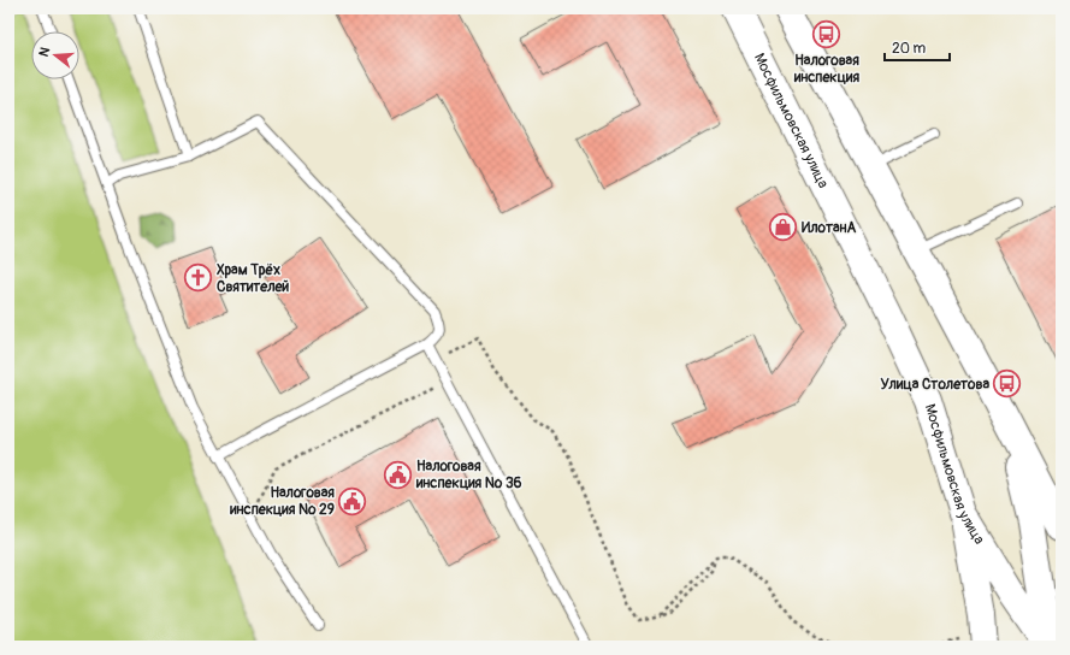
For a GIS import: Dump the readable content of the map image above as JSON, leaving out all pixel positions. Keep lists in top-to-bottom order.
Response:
{
  "streets": {
    "main road": ["Мосфильмовская улица"]
  },
  "places": {
    "bus stop": ["Налоговая инспекция", "Улица Столетова"],
    "shop": ["ИлотанА"],
    "church": ["Храм Трёх Святителей"],
    "public building": ["Налоговая инспекция № 36", "Налоговая инспекция № 29"]
  },
  "scale_bar": "20 m",
  "north": "left"
}
